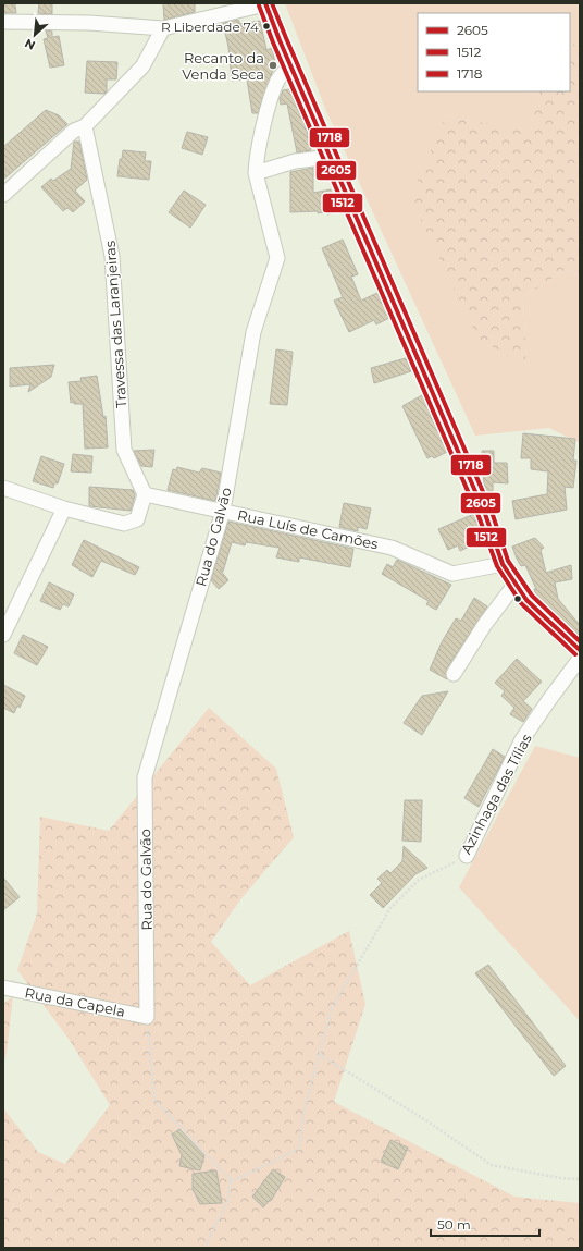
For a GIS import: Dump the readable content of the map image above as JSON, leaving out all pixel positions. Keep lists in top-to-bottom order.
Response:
{
  "streets": {
    "street": [
      "Travessa das Laranjeiras",
      "Rua Luís de Camões",
      "Rua do Galvão",
      "Azinhaga das Tílias",
      "Rua da Capela"
    ]
  },
  "crossings": [
    ["Travessa das Laranjeiras", "Rua Luís de Camões"],
    ["Rua Luís de Camões", "Rua do Galvão"],
    ["Rua do Galvão", "Rua da Capela"]
  ],
  "places": ["R Liberdade 74", "Recanto da Venda Seca"],
  "lines": ["transit line 2605", "transit line 1718", "transit line 1512"],
  "legend": ["2605", "1512", "1718"],
  "scale_bar": "50 m",
  "north": "bottom left"
}
